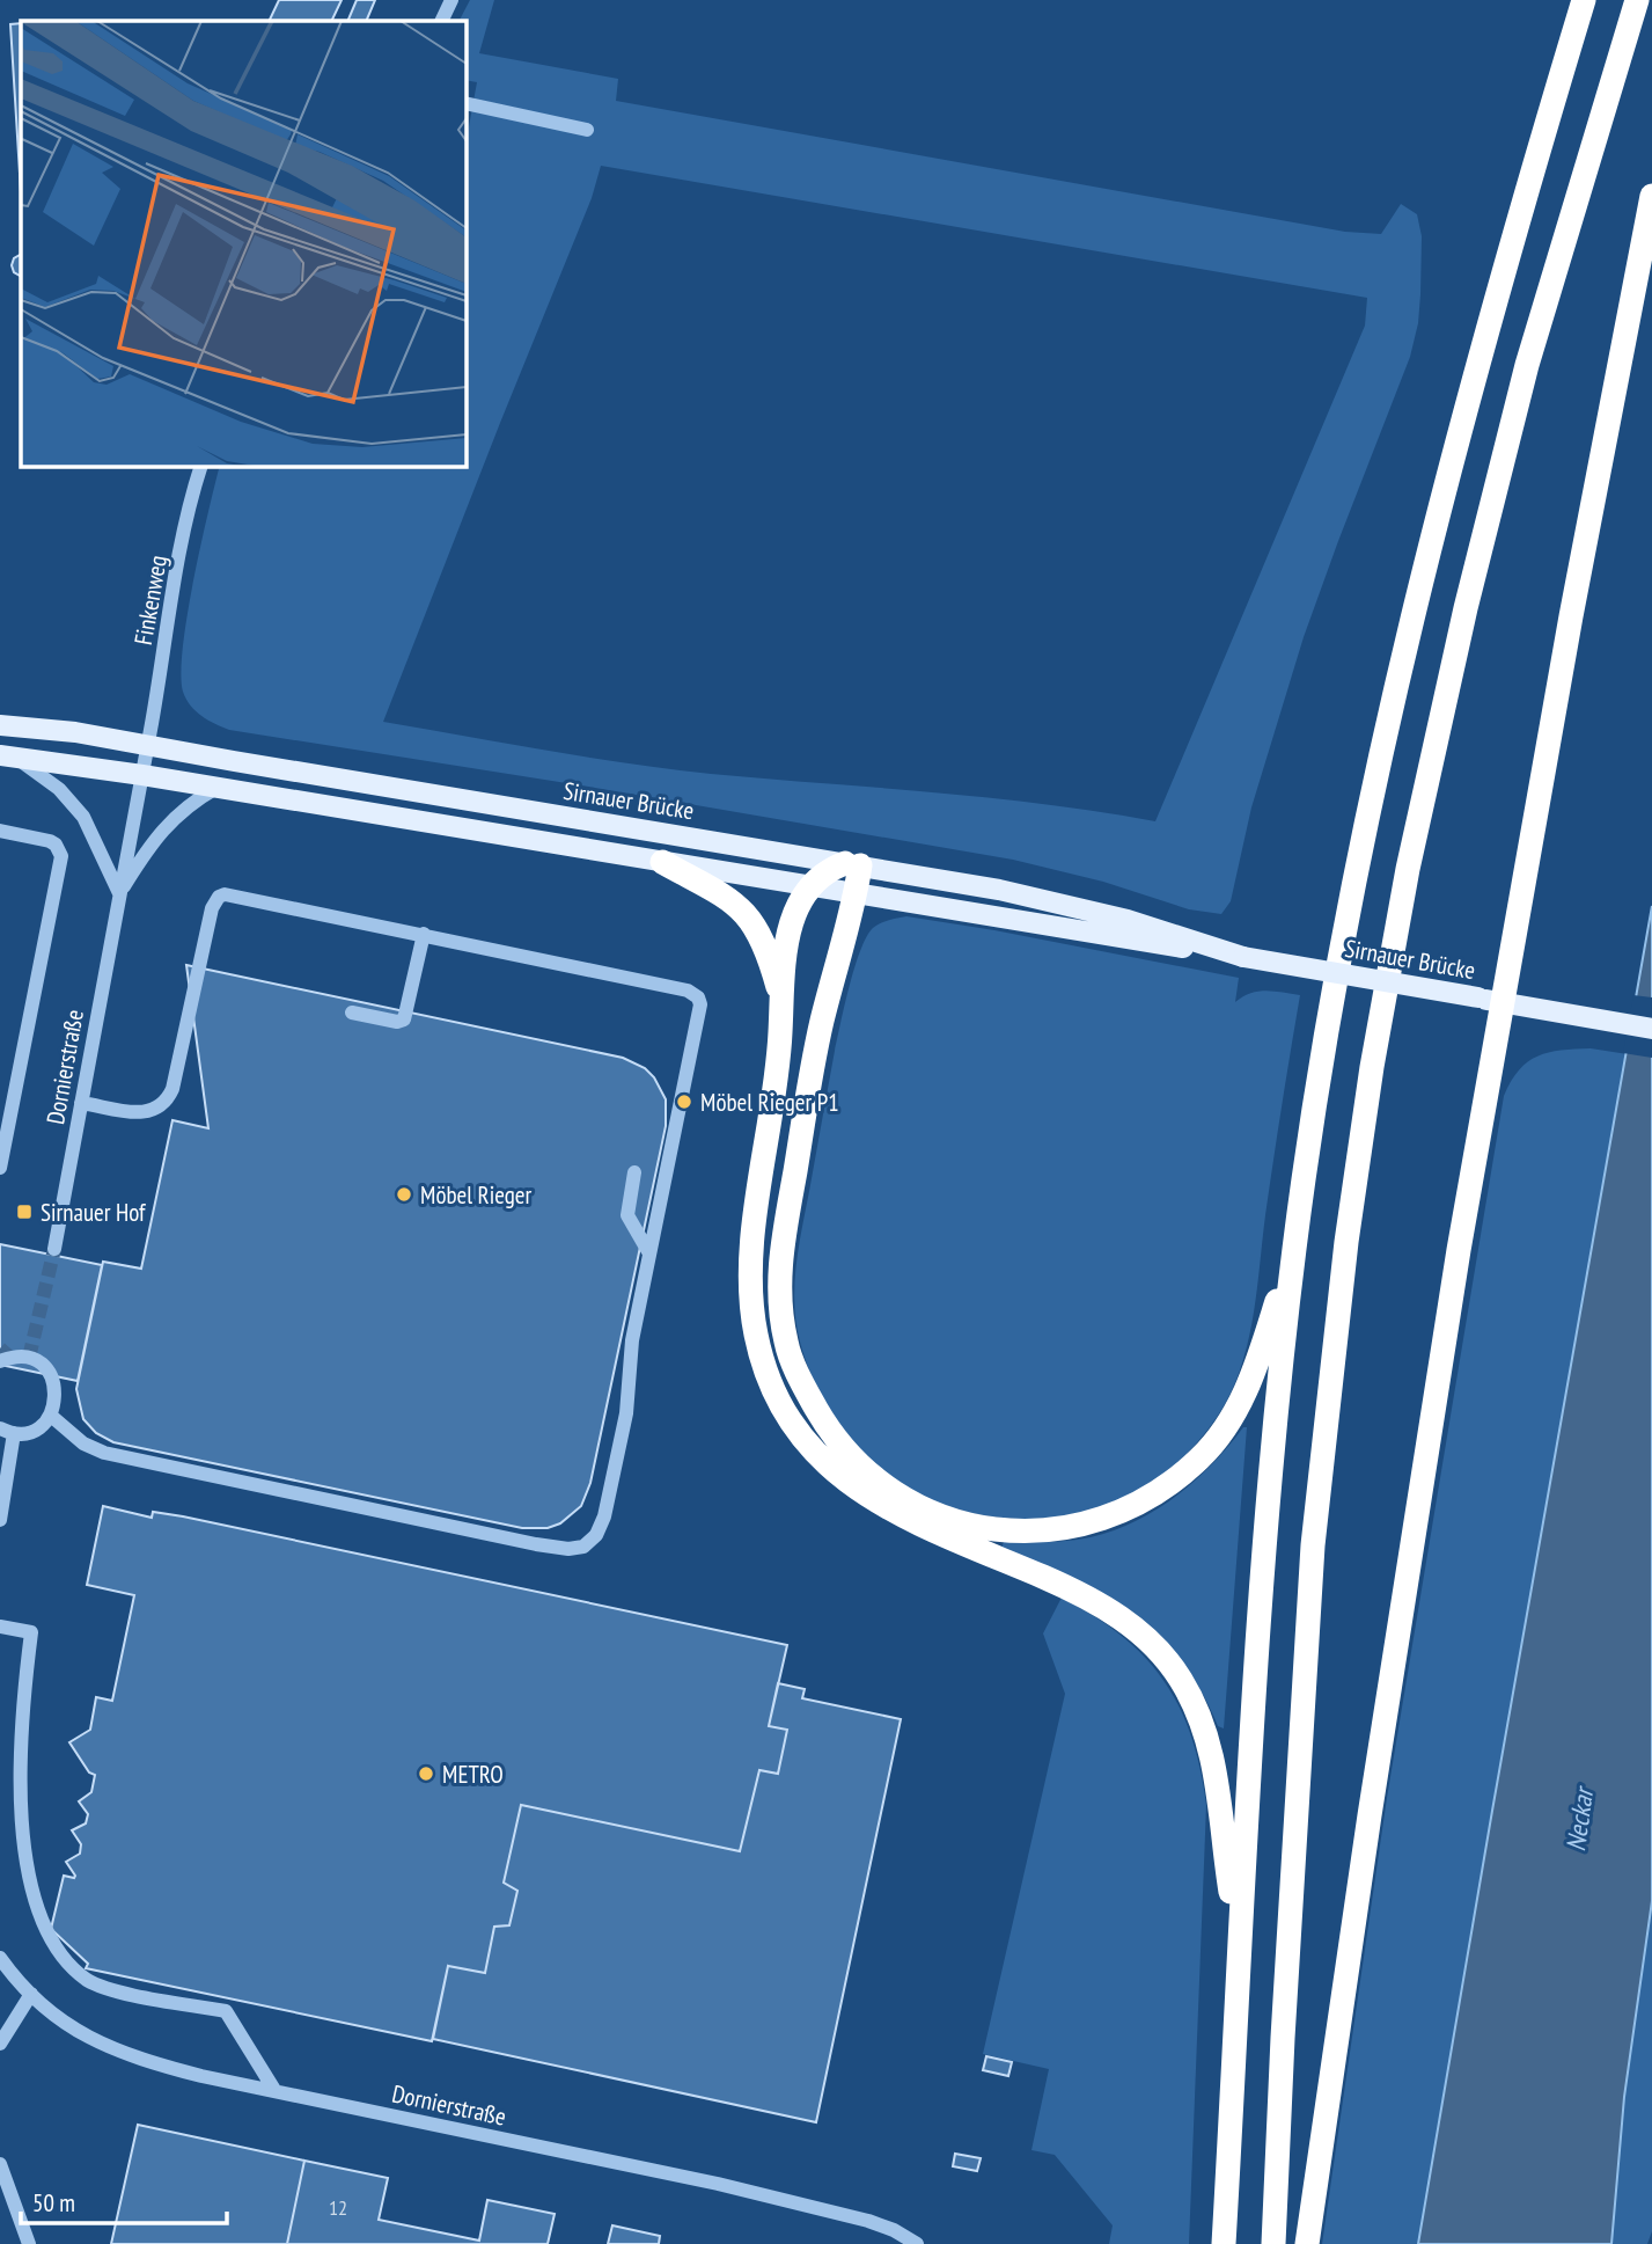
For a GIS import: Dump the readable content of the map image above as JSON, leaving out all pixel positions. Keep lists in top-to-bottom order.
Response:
{
  "streets": {
    "main road": ["Sirnauer Brücke"],
    "street": ["Finkenweg", "Dornierstraße"]
  },
  "crossings": [
    ["Finkenweg", "Sirnauer Brücke"],
    ["Finkenweg", "Dornierstraße"],
    ["Sirnauer Brücke", "Dornierstraße"]
  ],
  "water": ["Neckar"],
  "places": {
    "other": ["Möbel Rieger P1", "Möbel Rieger", "METRO"],
    "transit": ["Sirnauer Hof"]
  },
  "house_numbers": ["12"],
  "scale_bar": "50 m"
}
